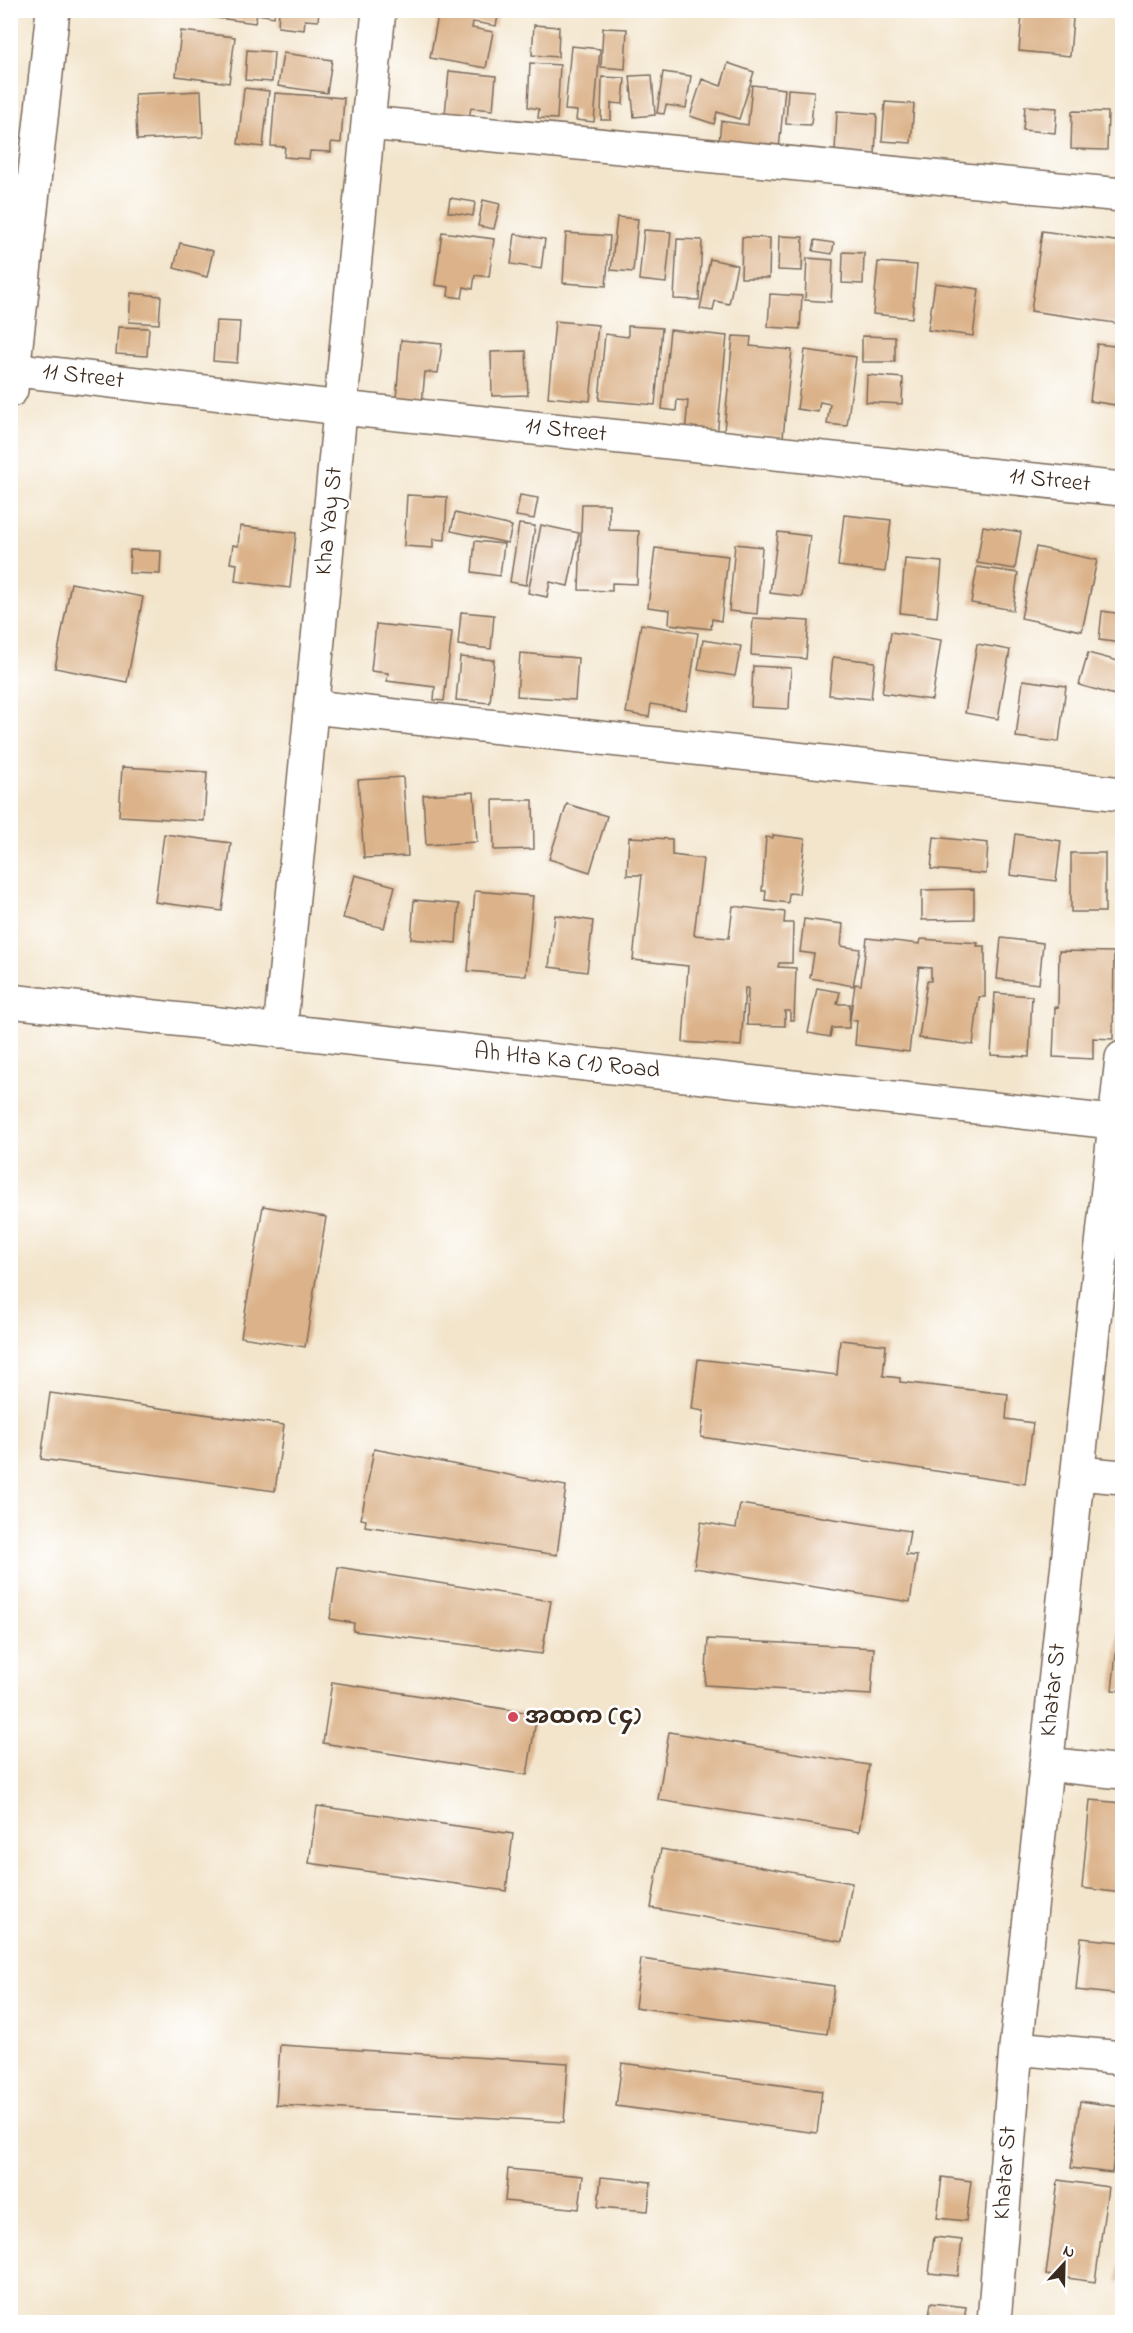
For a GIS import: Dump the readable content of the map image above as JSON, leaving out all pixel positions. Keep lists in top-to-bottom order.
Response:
{
  "streets": {
    "street": [
      "11 Street",
      "Kha Yay St",
      "Ah Hta Ka (1) Road",
      "Khatar St"
    ]
  },
  "crossings": [
    ["11 Street", "Kha Yay St"],
    ["Kha Yay St", "Ah Hta Ka (1) Road"],
    ["Ah Hta Ka (1) Road", "Khatar St"]
  ],
  "places": ["အထက (၄)"],
  "north": "top"
}
